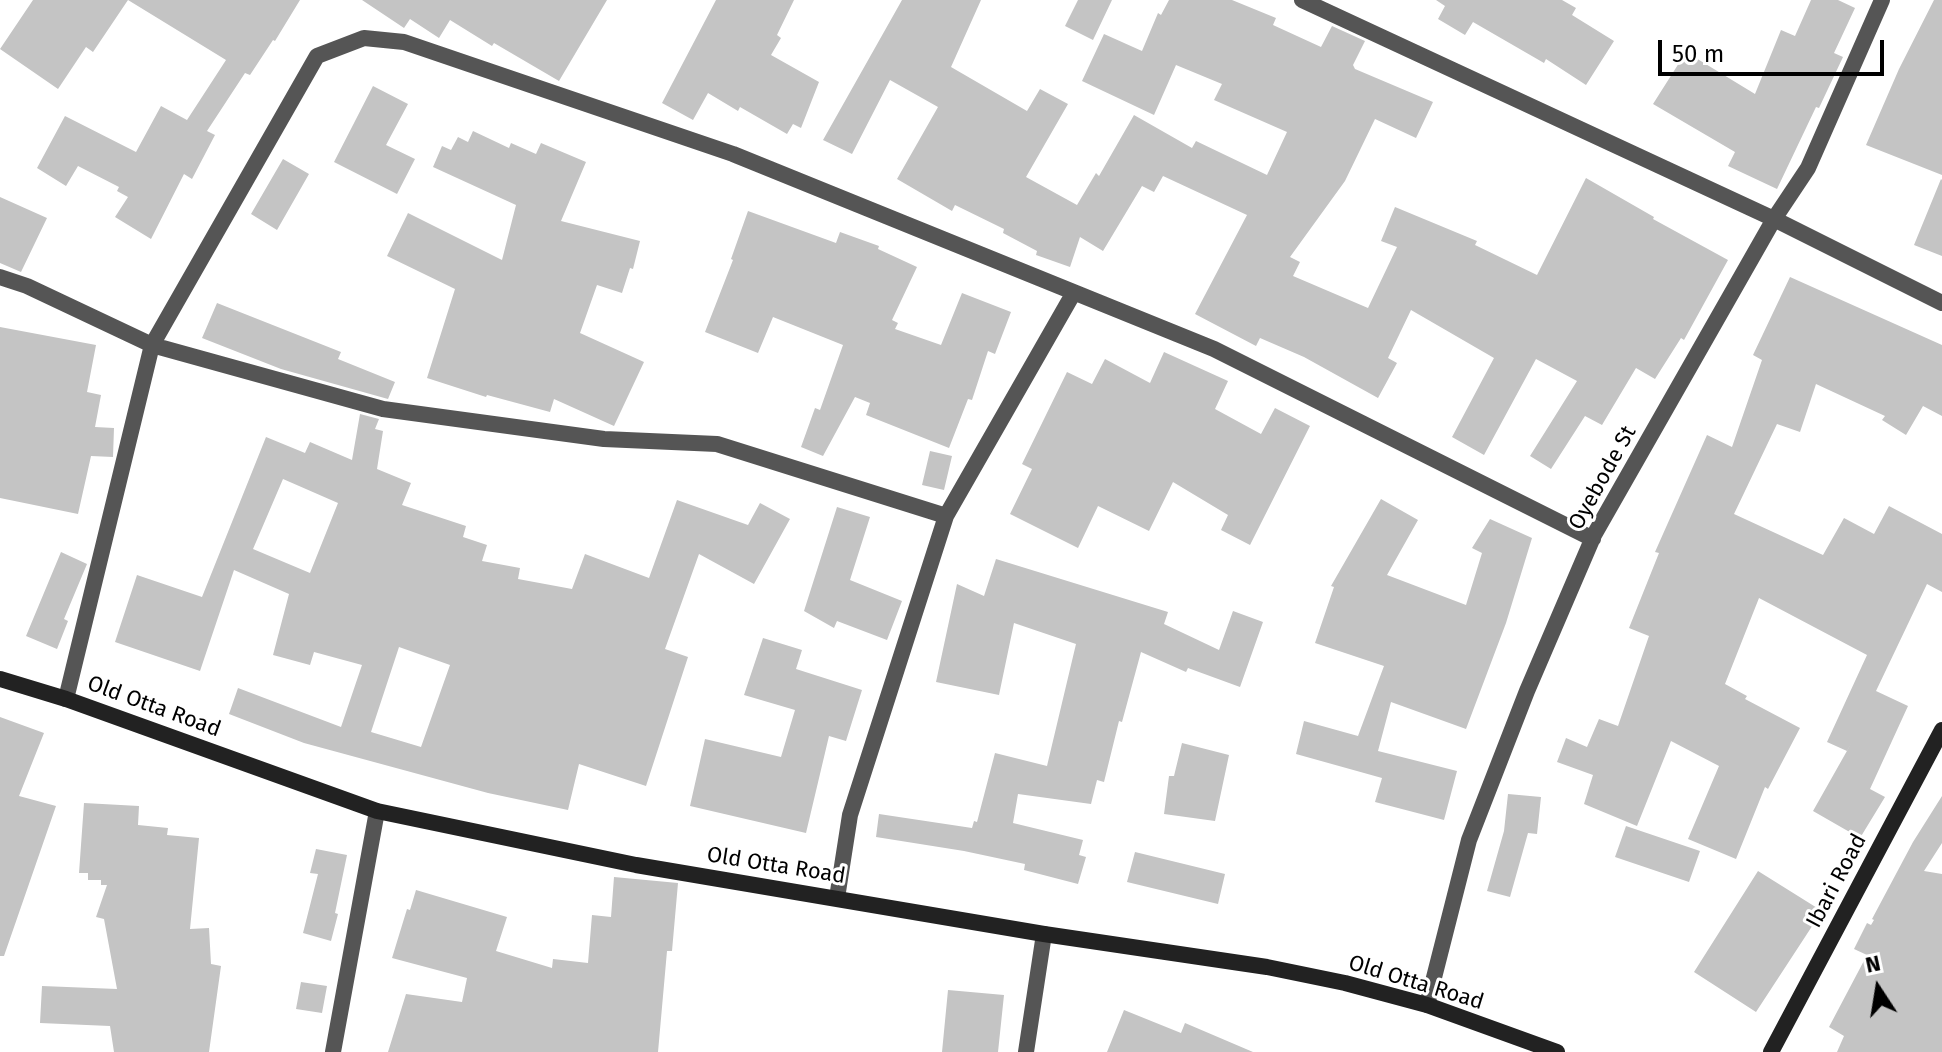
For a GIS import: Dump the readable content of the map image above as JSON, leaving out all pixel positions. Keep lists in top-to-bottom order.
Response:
{
  "streets": {
    "street": ["Oyebode St", "Old Otta Road", "Ibari Road"]
  },
  "crossings": [
    ["Oyebode St", "Old Otta Road"]
  ],
  "scale_bar": "50 m",
  "north": "top"
}
